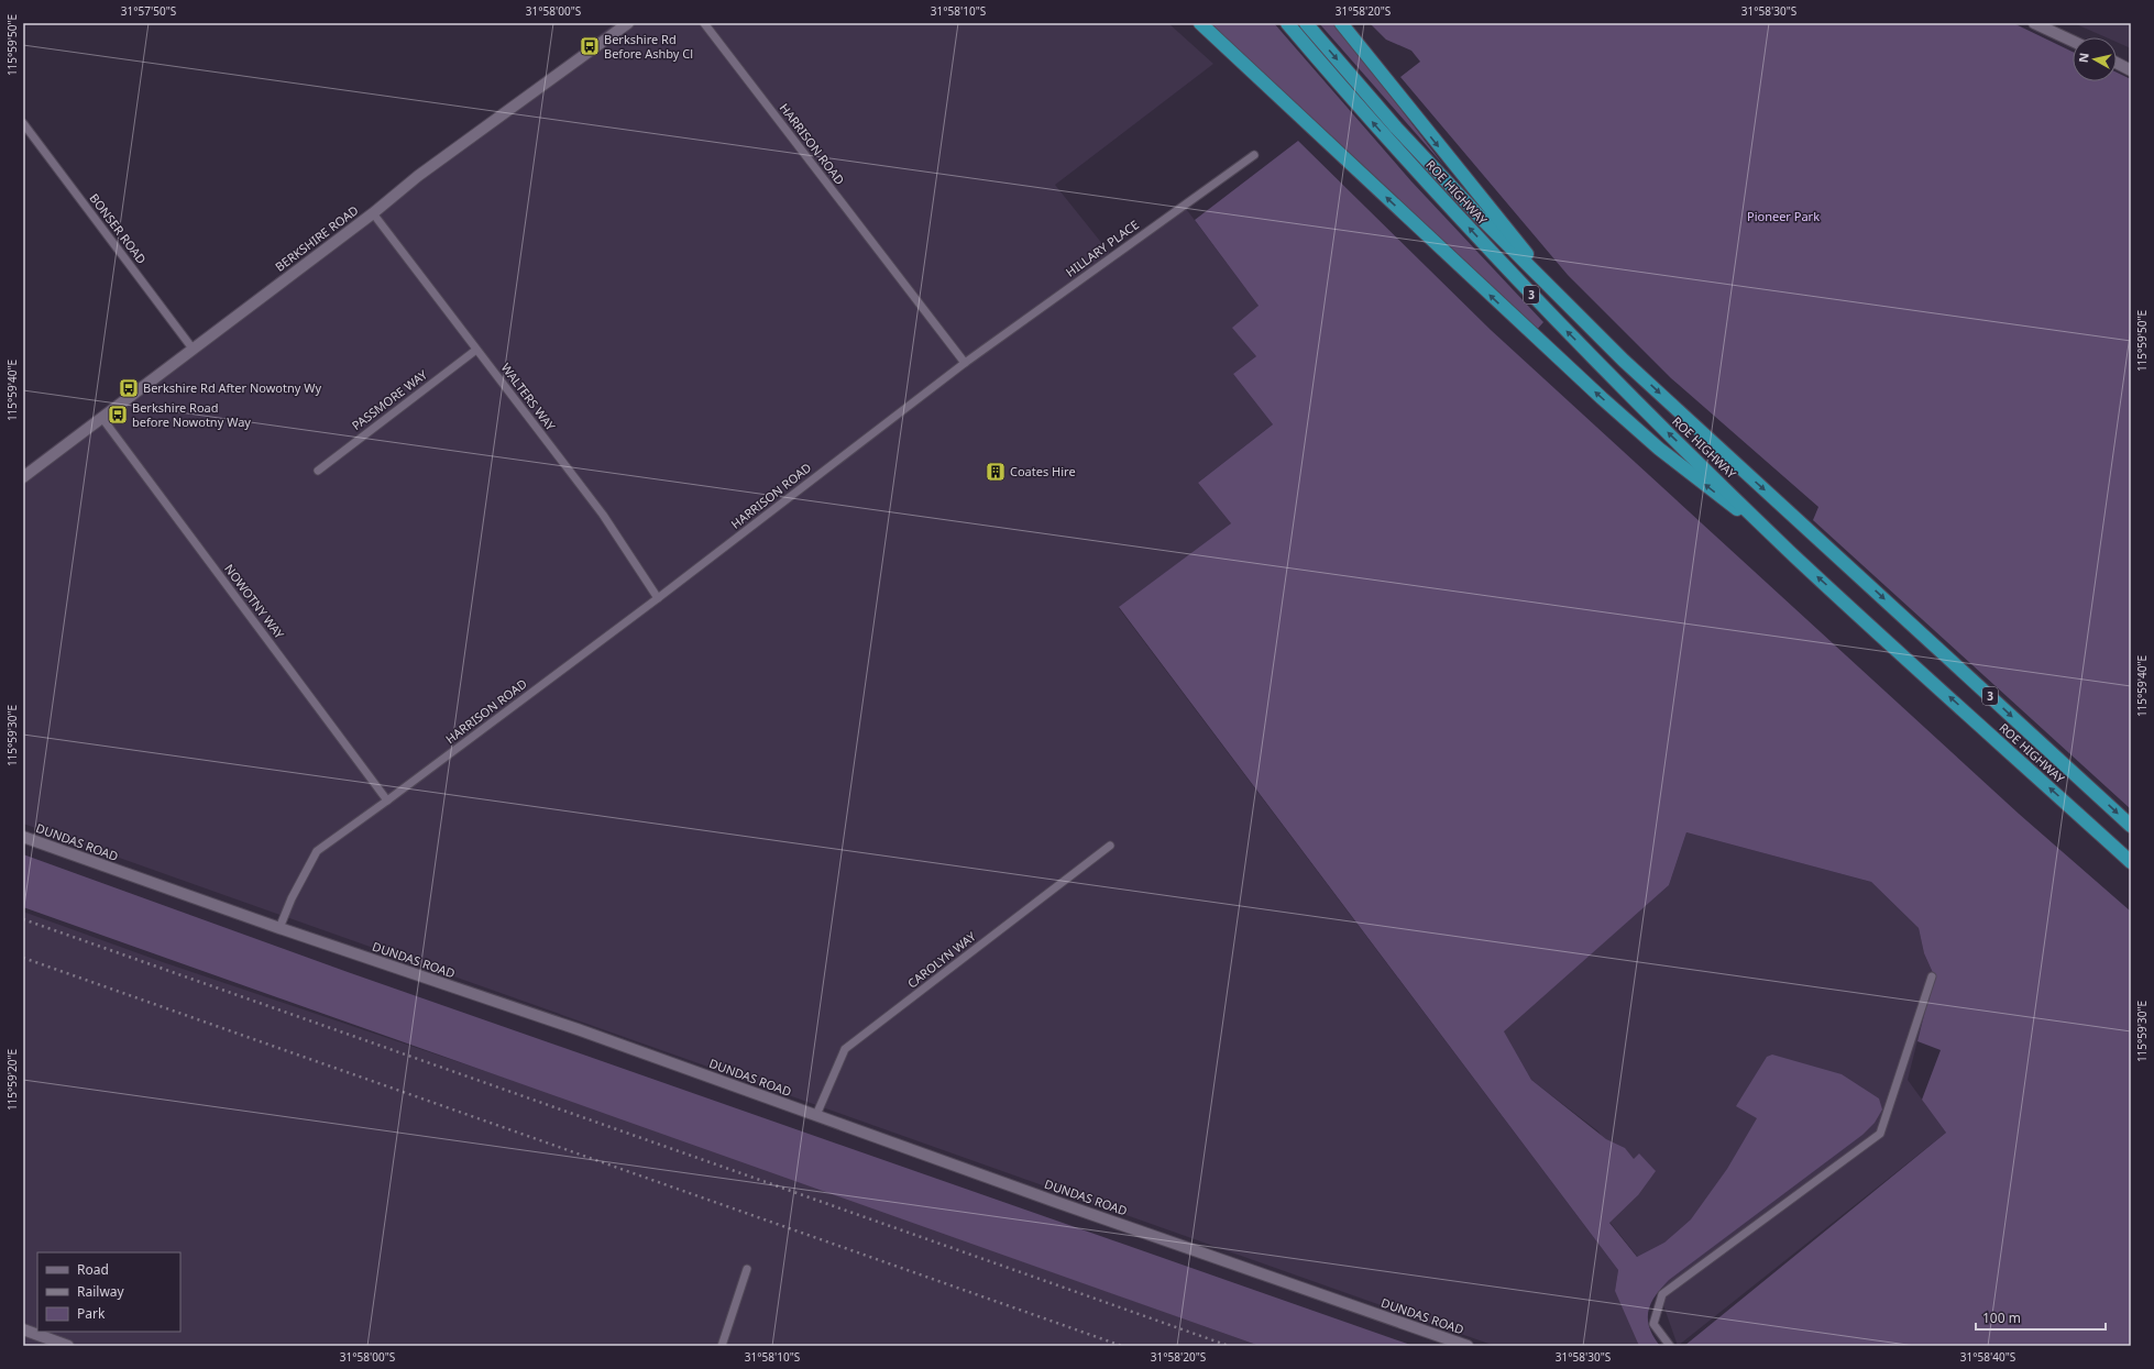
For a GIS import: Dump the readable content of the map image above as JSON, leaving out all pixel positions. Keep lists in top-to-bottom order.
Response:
{
  "streets": {
    "highway": ["ROE HIGHWAY", "3"],
    "main road": ["BERKSHIRE ROAD", "DUNDAS ROAD"],
    "street": [
      "HARRISON ROAD",
      "BONSER ROAD",
      "HILLARY PLACE",
      "WALTERS WAY",
      "PASSMORE WAY",
      "NOWOTNY WAY",
      "CAROLYN WAY"
    ]
  },
  "crossings": [
    ["HARRISON ROAD", "HILLARY PLACE"],
    ["HARRISON ROAD", "WALTERS WAY"],
    ["HARRISON ROAD", "NOWOTNY WAY"],
    ["HARRISON ROAD", "DUNDAS ROAD"],
    ["BONSER ROAD", "BERKSHIRE ROAD"],
    ["BERKSHIRE ROAD", "WALTERS WAY"],
    ["BERKSHIRE ROAD", "NOWOTNY WAY"],
    ["WALTERS WAY", "PASSMORE WAY"],
    ["DUNDAS ROAD", "CAROLYN WAY"]
  ],
  "parks": ["Pioneer Park"],
  "places": {
    "bus stop": ["Berkshire Rd Before Ashby Cl", "Berkshire Rd After Nowotny Wy", "Berkshire Road before Nowotny Way"],
    "building": ["Coates Hire"]
  },
  "legend": ["Road", "Railway", "Park"],
  "scale_bar": "100 m",
  "north": "left",
  "coordinates": [
    "31°57'50\"S",
    "31°58'00\"S",
    "31°58'10\"S",
    "31°58'20\"S",
    "31°58'30\"S",
    "115°59'50\"E",
    "115°59'40\"E",
    "115°59'30\"E",
    "115°59'20\"E",
    "31°58'40\"S"
  ]
}
